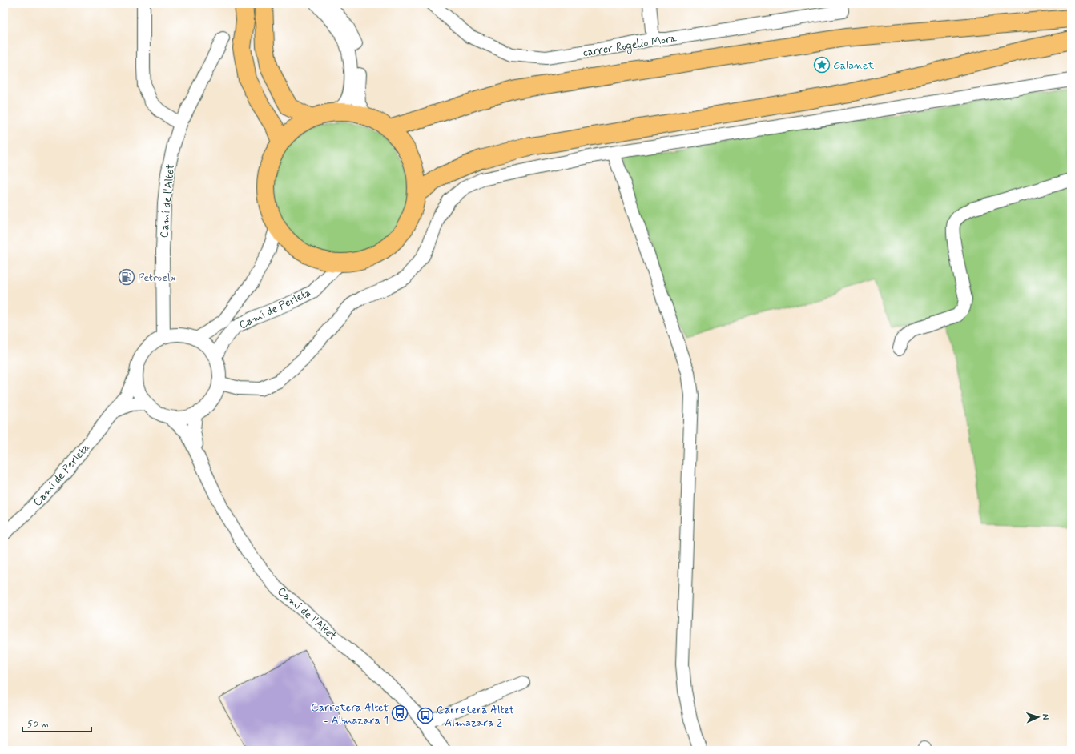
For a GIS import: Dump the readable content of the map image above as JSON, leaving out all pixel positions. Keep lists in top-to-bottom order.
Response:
{
  "streets": {
    "street": ["carrer Rogelio Mora", "Camí de l'Altet", "Camí de Perleta"]
  },
  "crossings": [
    ["Camí de l'Altet", "Camí de Perleta"]
  ],
  "places": {
    "place": ["Galanet"],
    "fuel station": ["Petroelx"],
    "bus stop": ["Carretera Altet - Almazara 1", "Carretera Altet - Almazara 2"]
  },
  "scale_bar": "50 m",
  "north": "right"
}
